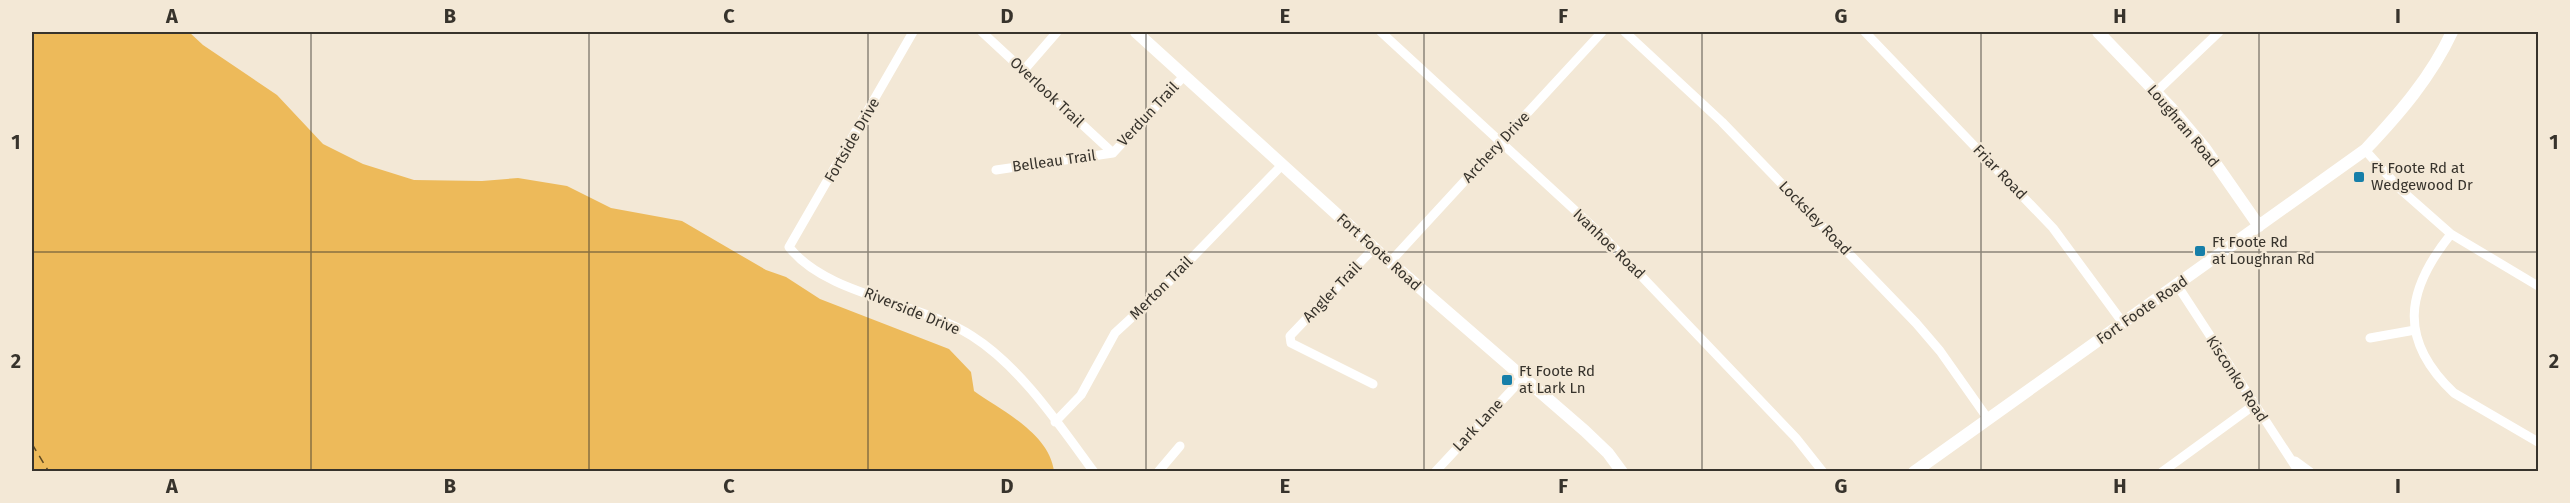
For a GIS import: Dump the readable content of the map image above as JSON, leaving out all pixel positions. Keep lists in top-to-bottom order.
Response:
{
  "streets": {
    "street": [
      "Overlook Trail",
      "Verdun Trail",
      "Loughran Road",
      "Fortside Drive",
      "Archery Drive",
      "Belleau Trail",
      "Friar Road",
      "Locksley Road",
      "Ivanhoe Road",
      "Fort Foote Road",
      "Merton Trail",
      "Angler Trail",
      "Riverside Drive",
      "Kisconko Road",
      "Lark Lane"
    ]
  },
  "crossings": [
    ["Overlook Trail", "Verdun Trail"],
    ["Overlook Trail", "Belleau Trail"],
    ["Verdun Trail", "Belleau Trail"],
    ["Verdun Trail", "Fort Foote Road"],
    ["Loughran Road", "Fort Foote Road"],
    ["Fortside Drive", "Riverside Drive"],
    ["Archery Drive", "Ivanhoe Road"],
    ["Archery Drive", "Fort Foote Road"],
    ["Friar Road", "Fort Foote Road"],
    ["Locksley Road", "Fort Foote Road"],
    ["Fort Foote Road", "Merton Trail"],
    ["Fort Foote Road", "Angler Trail"],
    ["Fort Foote Road", "Kisconko Road"],
    ["Fort Foote Road", "Lark Lane"],
    ["Merton Trail", "Riverside Drive"]
  ],
  "places": {
    "transit": ["Ft Foote Rd at Wedgewood Dr", "Ft Foote Rd at Loughran Rd", "Ft Foote Rd at Lark Ln"]
  },
  "grid": {
    "columns": [
      "A",
      "B",
      "C",
      "D",
      "E",
      "F",
      "G",
      "H",
      "I"
    ],
    "rows": ["1", "2"]
  }
}
